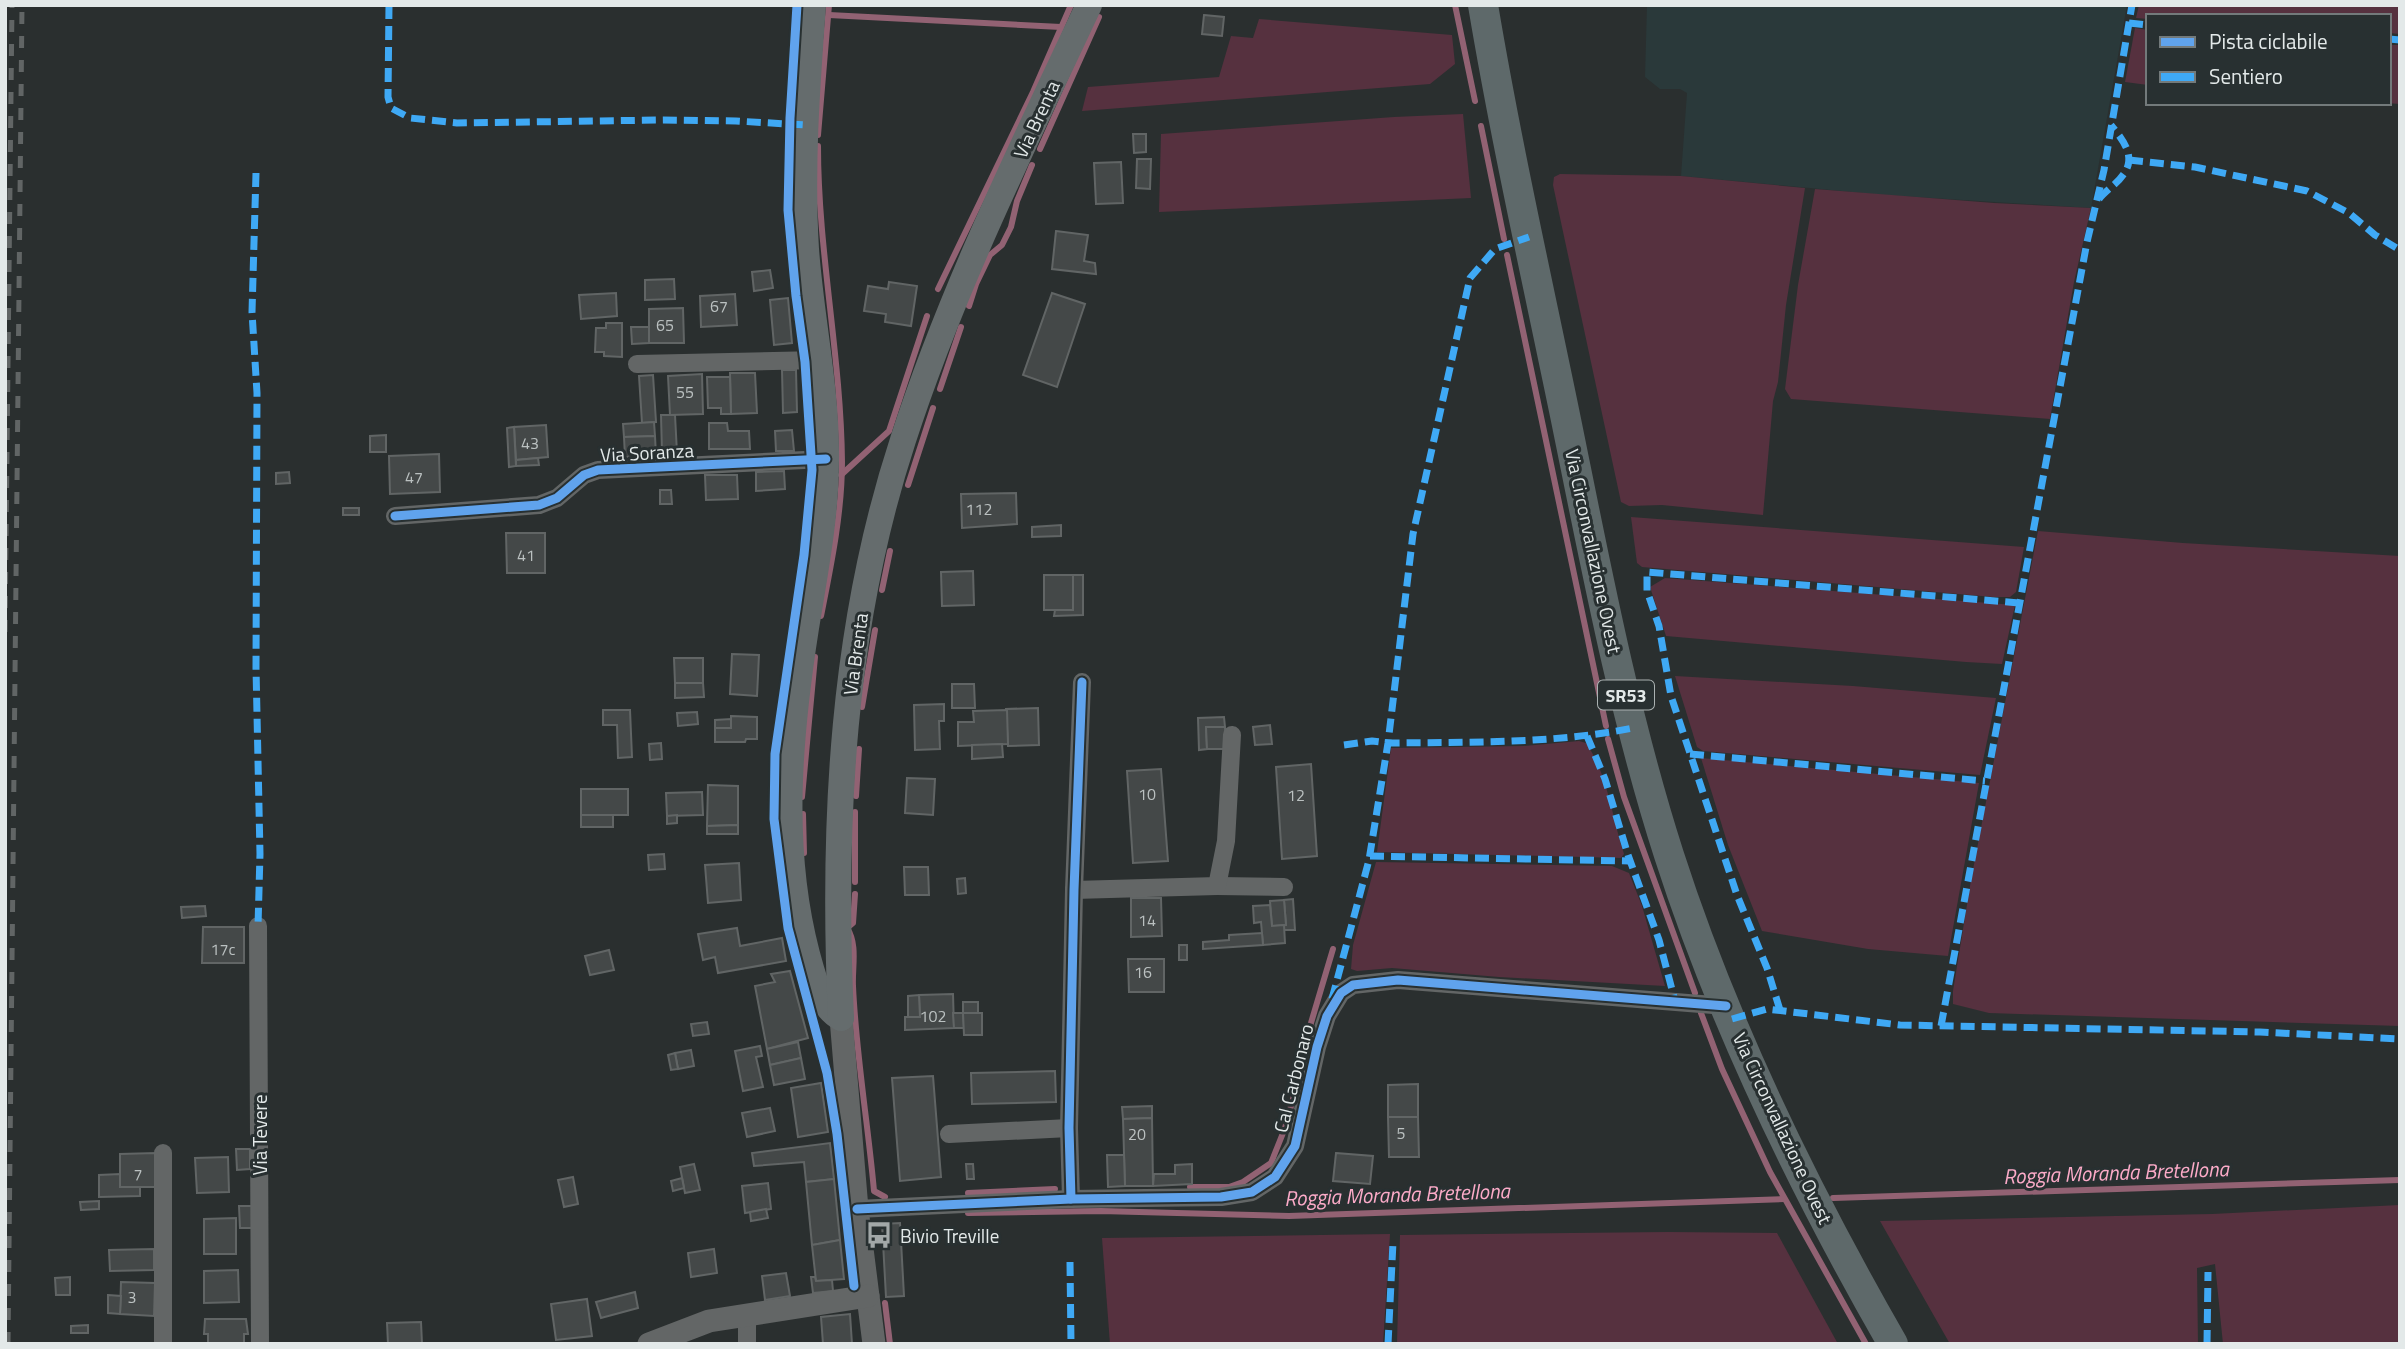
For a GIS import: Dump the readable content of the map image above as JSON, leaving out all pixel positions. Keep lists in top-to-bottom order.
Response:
{
  "streets": {
    "main road": ["Via Brenta", "Via Circonvallazione Ovest", "SR53"],
    "street": ["Via Soranza", "Cal Carbonaro", "Via Tevere"]
  },
  "crossings": [
    ["Via Brenta", "Cal Carbonaro"],
    ["Via Circonvallazione Ovest", "Cal Carbonaro"]
  ],
  "water": ["Roggia Moranda Bretellona"],
  "places": {
    "bus stop": ["Bivio Treville"]
  },
  "house_numbers": [
    "67",
    "65",
    "55",
    "43",
    "47",
    "112",
    "41",
    "10",
    "12",
    "14",
    "17c",
    "16",
    "102",
    "5",
    "20",
    "7",
    "3"
  ],
  "legend": ["Pista ciclabile", "Sentiero"]
}
